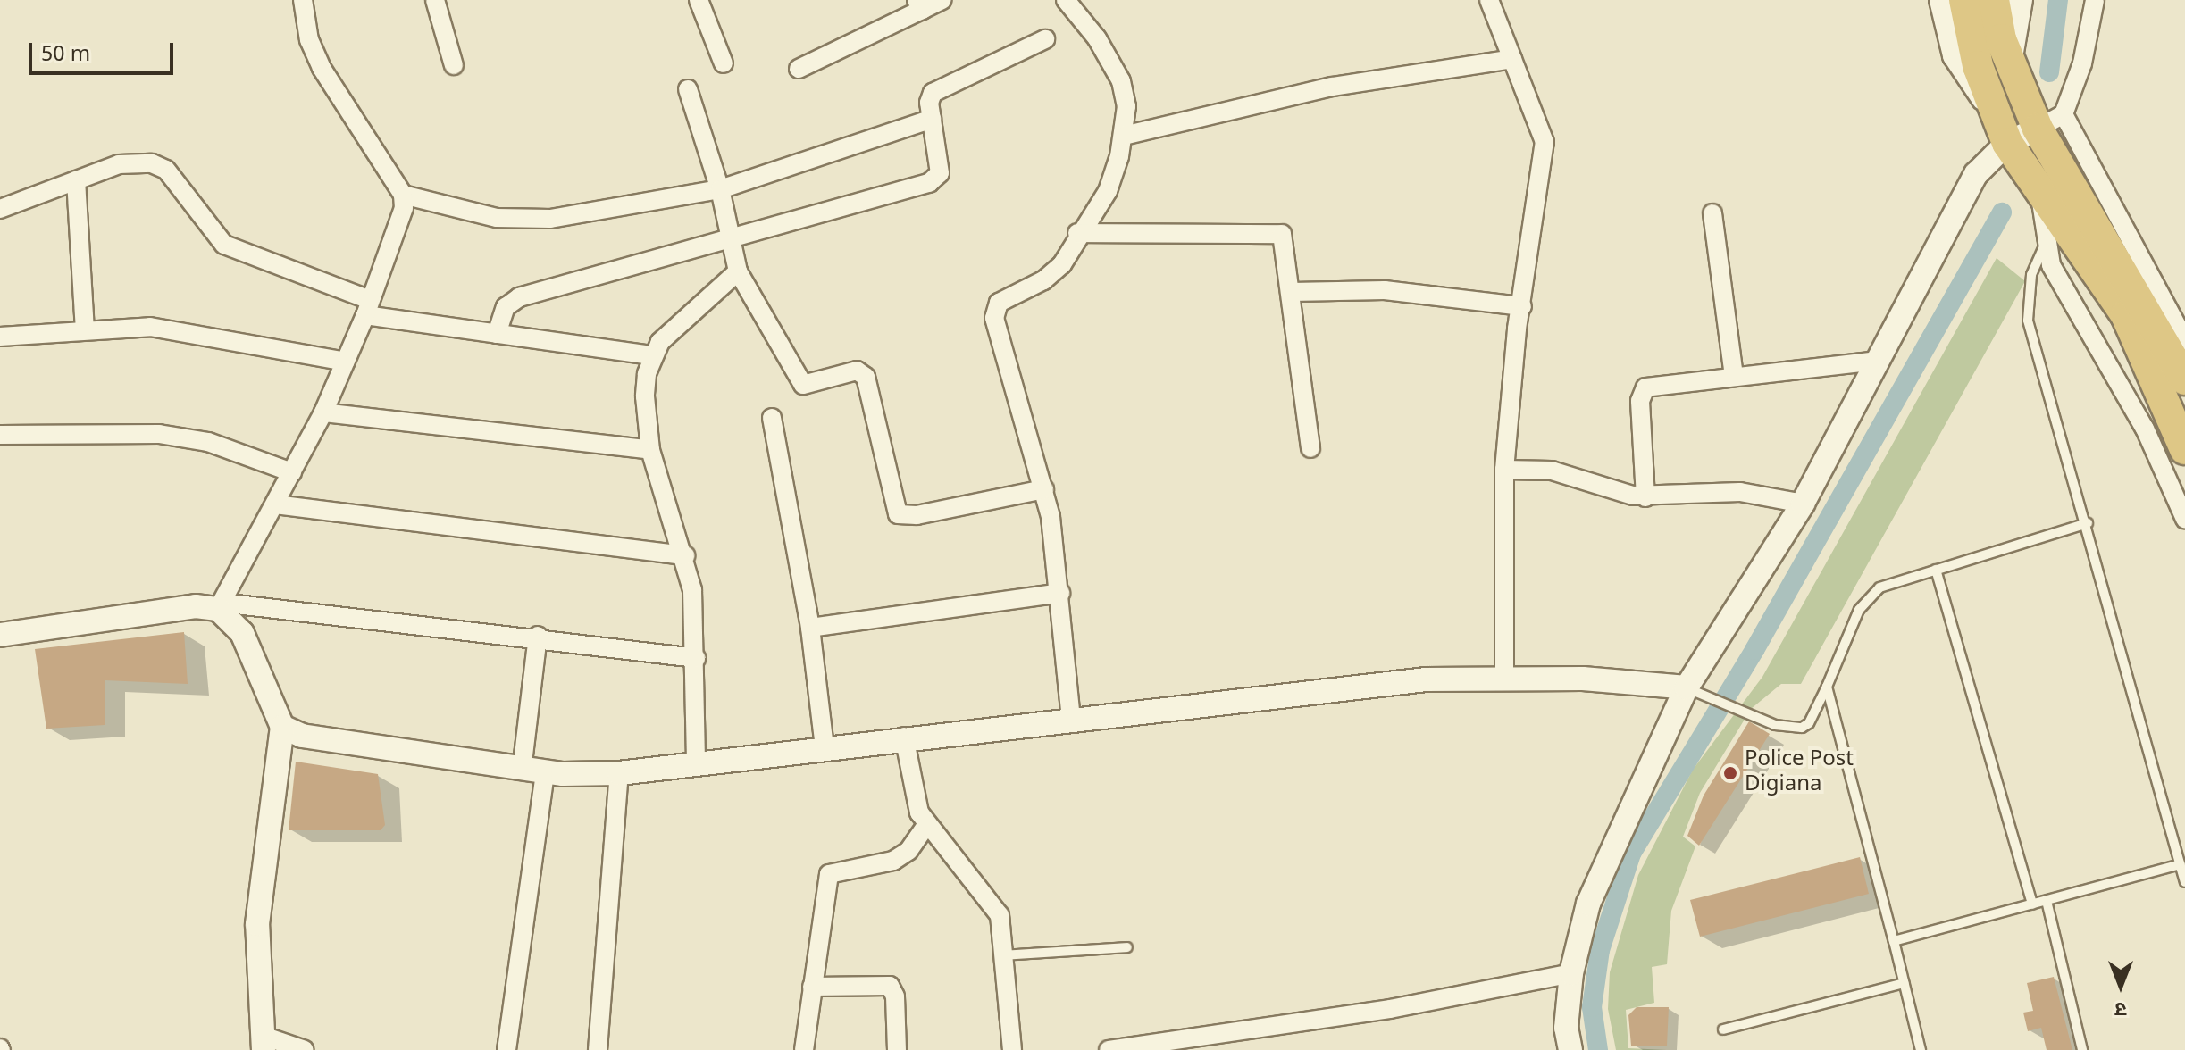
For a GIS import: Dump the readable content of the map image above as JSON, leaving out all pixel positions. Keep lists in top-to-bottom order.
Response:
{
  "places": ["Police Post Digiana"],
  "scale_bar": "50 m",
  "north": "bottom"
}
